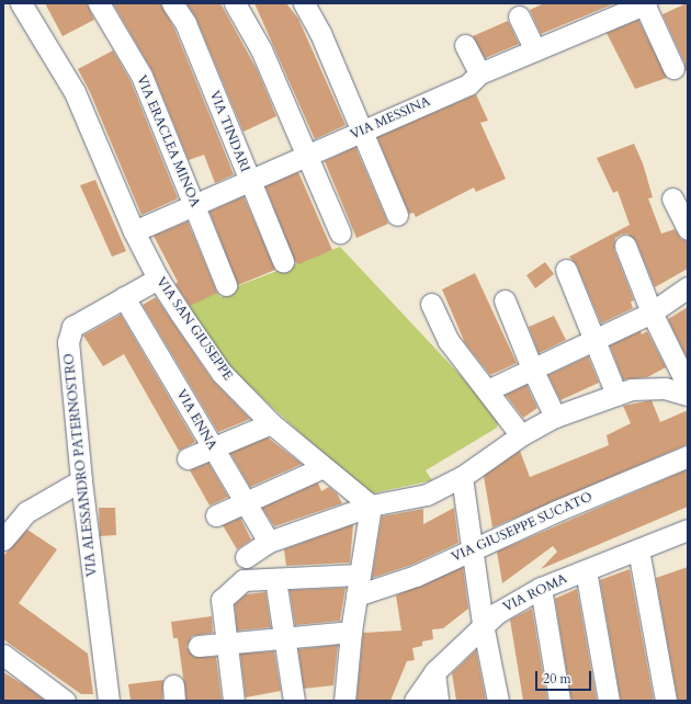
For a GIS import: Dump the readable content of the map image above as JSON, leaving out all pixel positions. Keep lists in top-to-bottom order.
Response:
{
  "streets": {
    "street": [
      "VIA MESSINA",
      "VIA TINDARI",
      "VIA ERACLEA MINOA",
      "VIA SAN GIUSEPPE",
      "VIA ENNA",
      "VIA ALESSANDRO PATERNOSTRO",
      "VIA GIUSEPPE SUCATO",
      "VIA ROMA"
    ]
  },
  "crossings": [
    ["VIA MESSINA", "VIA TINDARI"],
    ["VIA MESSINA", "VIA ERACLEA MINOA"],
    ["VIA MESSINA", "VIA SAN GIUSEPPE"],
    ["VIA SAN GIUSEPPE", "VIA ALESSANDRO PATERNOSTRO"],
    ["VIA ENNA", "VIA ALESSANDRO PATERNOSTRO"]
  ],
  "scale_bar": "20 m"
}
